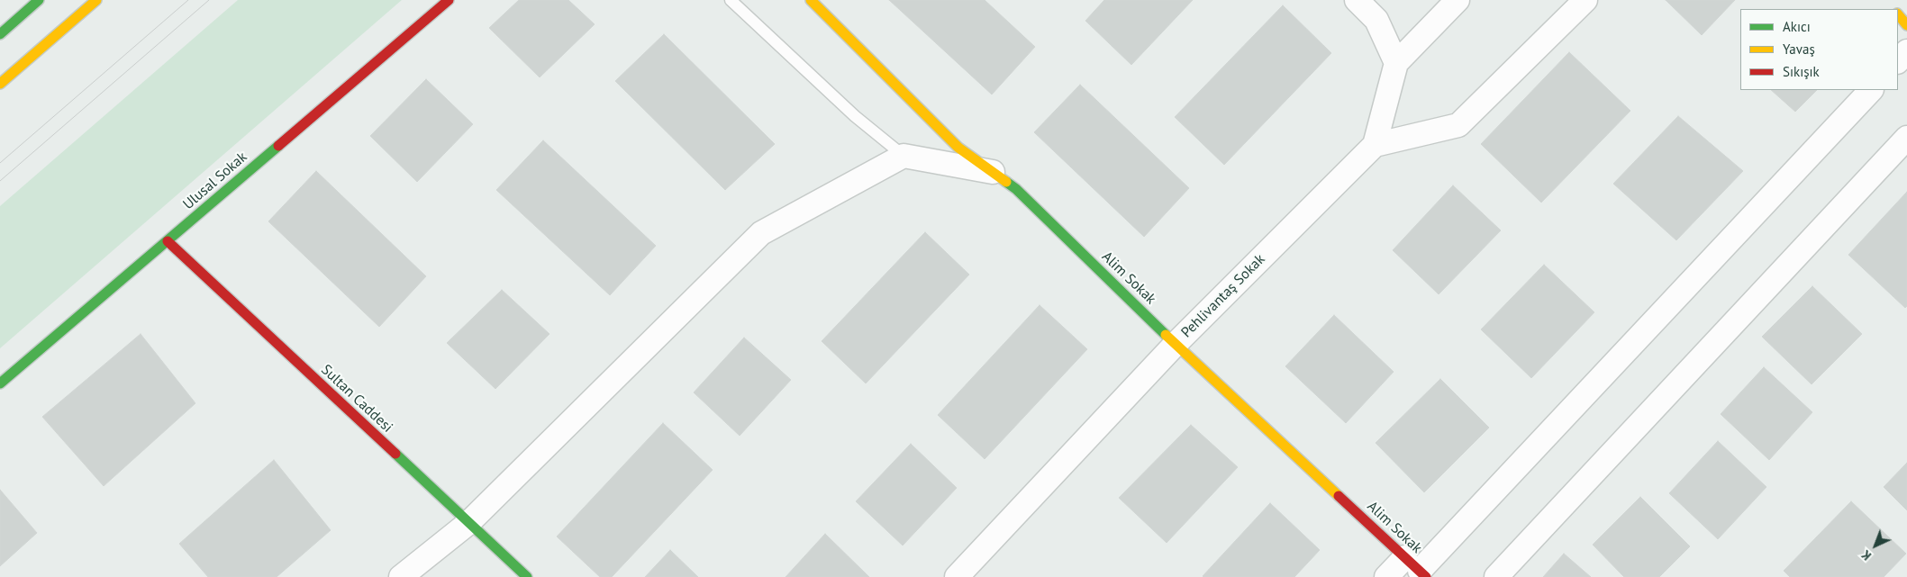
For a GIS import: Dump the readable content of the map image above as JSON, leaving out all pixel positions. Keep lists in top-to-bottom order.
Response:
{
  "streets": {
    "main road": ["Ulusal Sokak", "Alim Sokak", "Sultan Caddesi"],
    "street": ["Pehlivantaş Sokak"]
  },
  "crossings": [
    ["Ulusal Sokak", "Sultan Caddesi"],
    ["Alim Sokak", "Pehlivantaş Sokak"]
  ],
  "legend": ["Akıcı", "Yavaş", "Sıkışık"],
  "north": "bottom left"
}
